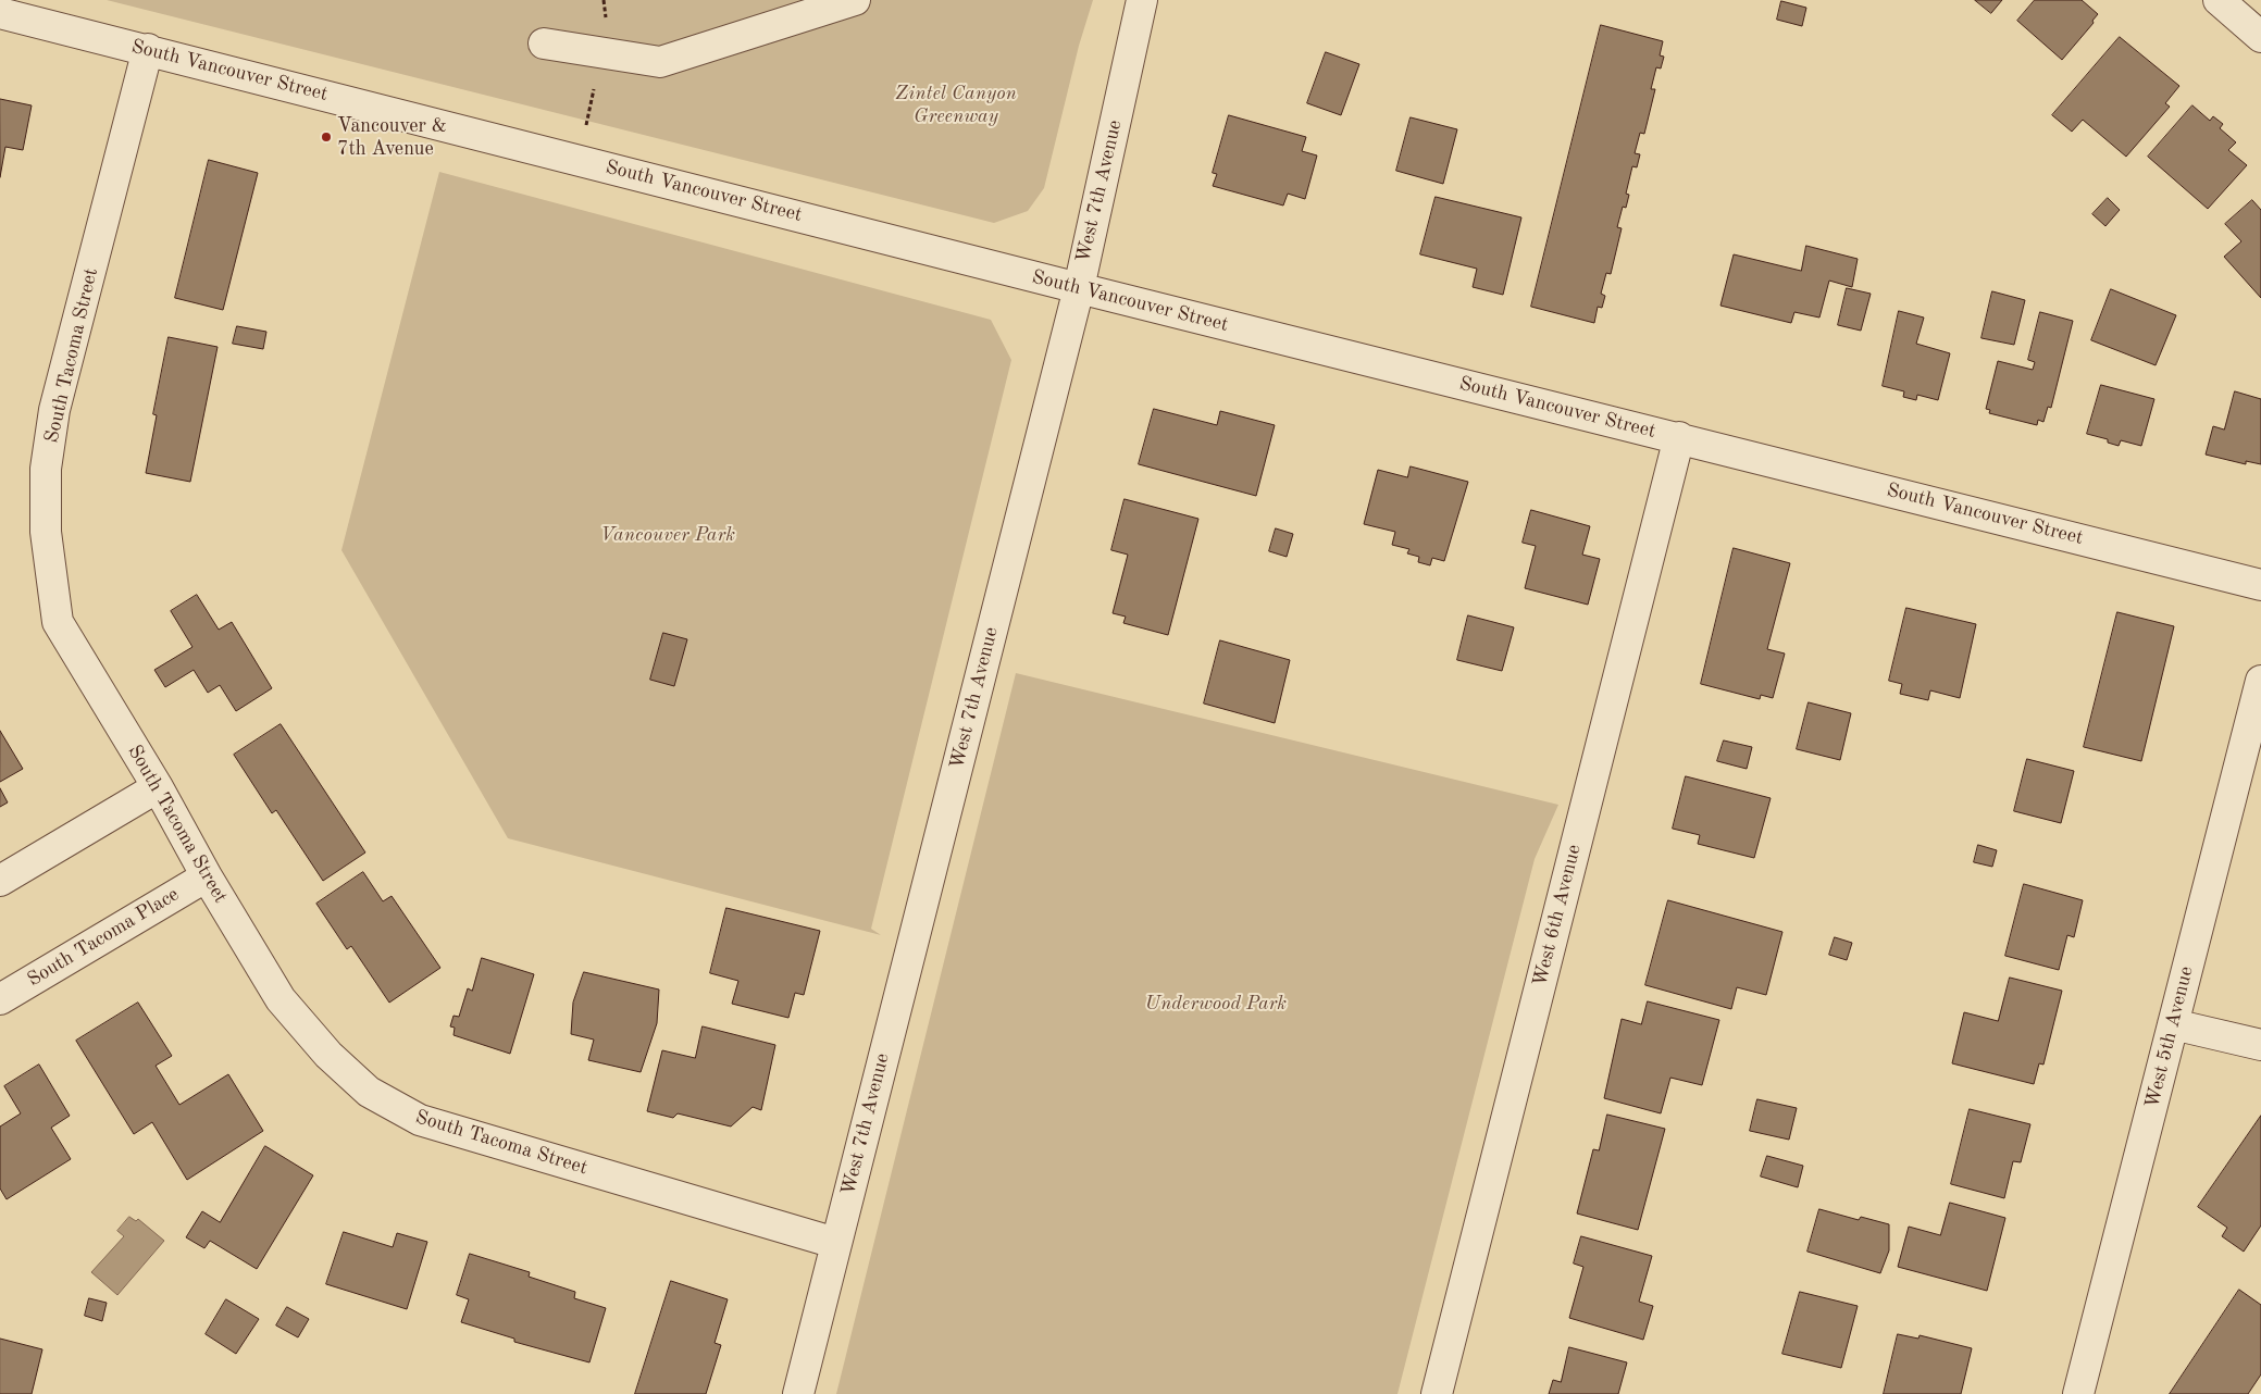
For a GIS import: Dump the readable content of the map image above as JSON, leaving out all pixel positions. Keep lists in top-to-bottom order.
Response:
{
  "streets": {
    "street": [
      "South Vancouver Street",
      "West 7th Avenue",
      "South Tacoma Street",
      "West 6th Avenue",
      "South Tacoma Place",
      "West 5th Avenue"
    ]
  },
  "crossings": [
    ["South Vancouver Street", "West 7th Avenue"],
    ["South Vancouver Street", "South Tacoma Street"],
    ["South Vancouver Street", "West 6th Avenue"],
    ["West 7th Avenue", "South Tacoma Street"],
    ["South Tacoma Street", "South Tacoma Place"]
  ],
  "parks": ["Zintel Canyon Greenway", "Vancouver Park", "Underwood Park"],
  "places": ["Vancouver & 7th Avenue"]
}
